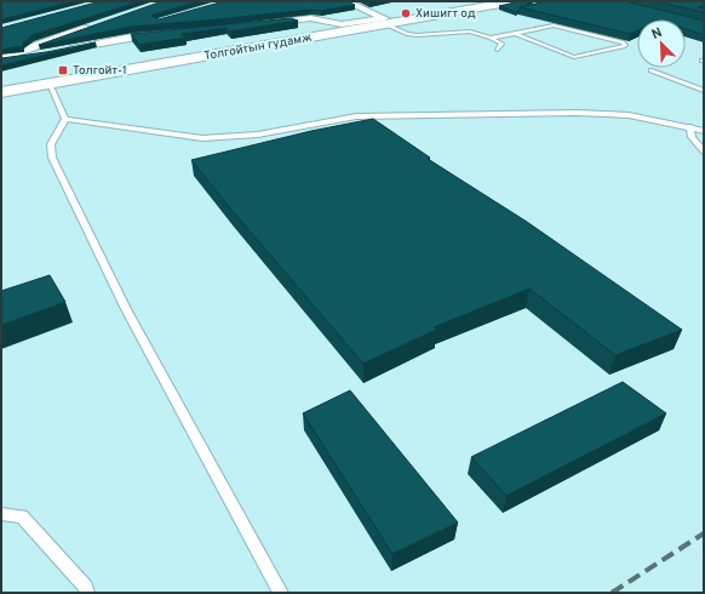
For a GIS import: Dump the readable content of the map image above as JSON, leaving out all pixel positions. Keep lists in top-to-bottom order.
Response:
{
  "streets": {
    "main road": ["Толгойтын гудамж"]
  },
  "places": {
    "other": ["Хишигт од"],
    "transit": ["Толгойт-1"]
  },
  "north": "top left"
}
